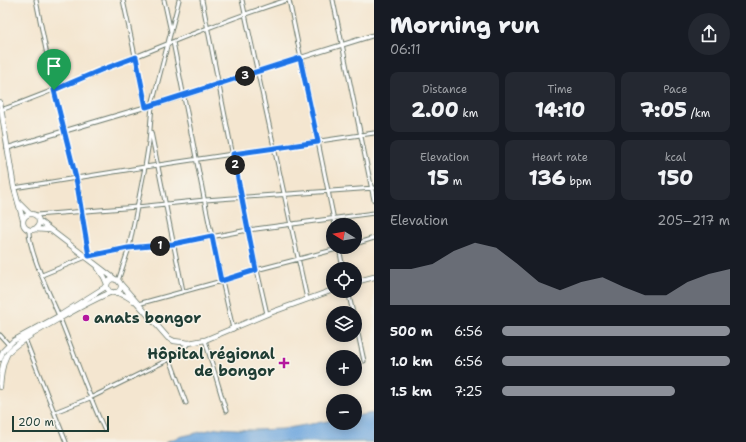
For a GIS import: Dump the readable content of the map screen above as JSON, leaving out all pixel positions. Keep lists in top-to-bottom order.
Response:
{
  "places": {
    "other": ["anats bongor"],
    "health": ["Hôpital régional de bongor"]
  },
  "scale_bar": "200 m",
  "north": "left",
  "page": {
    "heading": ["Morning run", "06:11"],
    "pins": ["3", "2", "1"],
    "stats": [
      ["Distance", "2.00 km"],
      ["Time", "14:10"],
      ["Pace", "7:05 /km"],
      ["Elevation", "15 m"],
      ["Heart rate", "136 bpm"],
      ["kcal", "150"]
    ],
    "chart": ["Elevation", "205–217 m"],
    "map_buttons": ["+", "−"],
    "list": [
      {
        "name": "500 m",
        "note": "6:56"
      },
      {
        "name": "1.0 km",
        "note": "6:56"
      },
      {
        "name": "1.5 km",
        "note": "7:25"
      }
    ],
    "scale": "200 m"
  }
}
